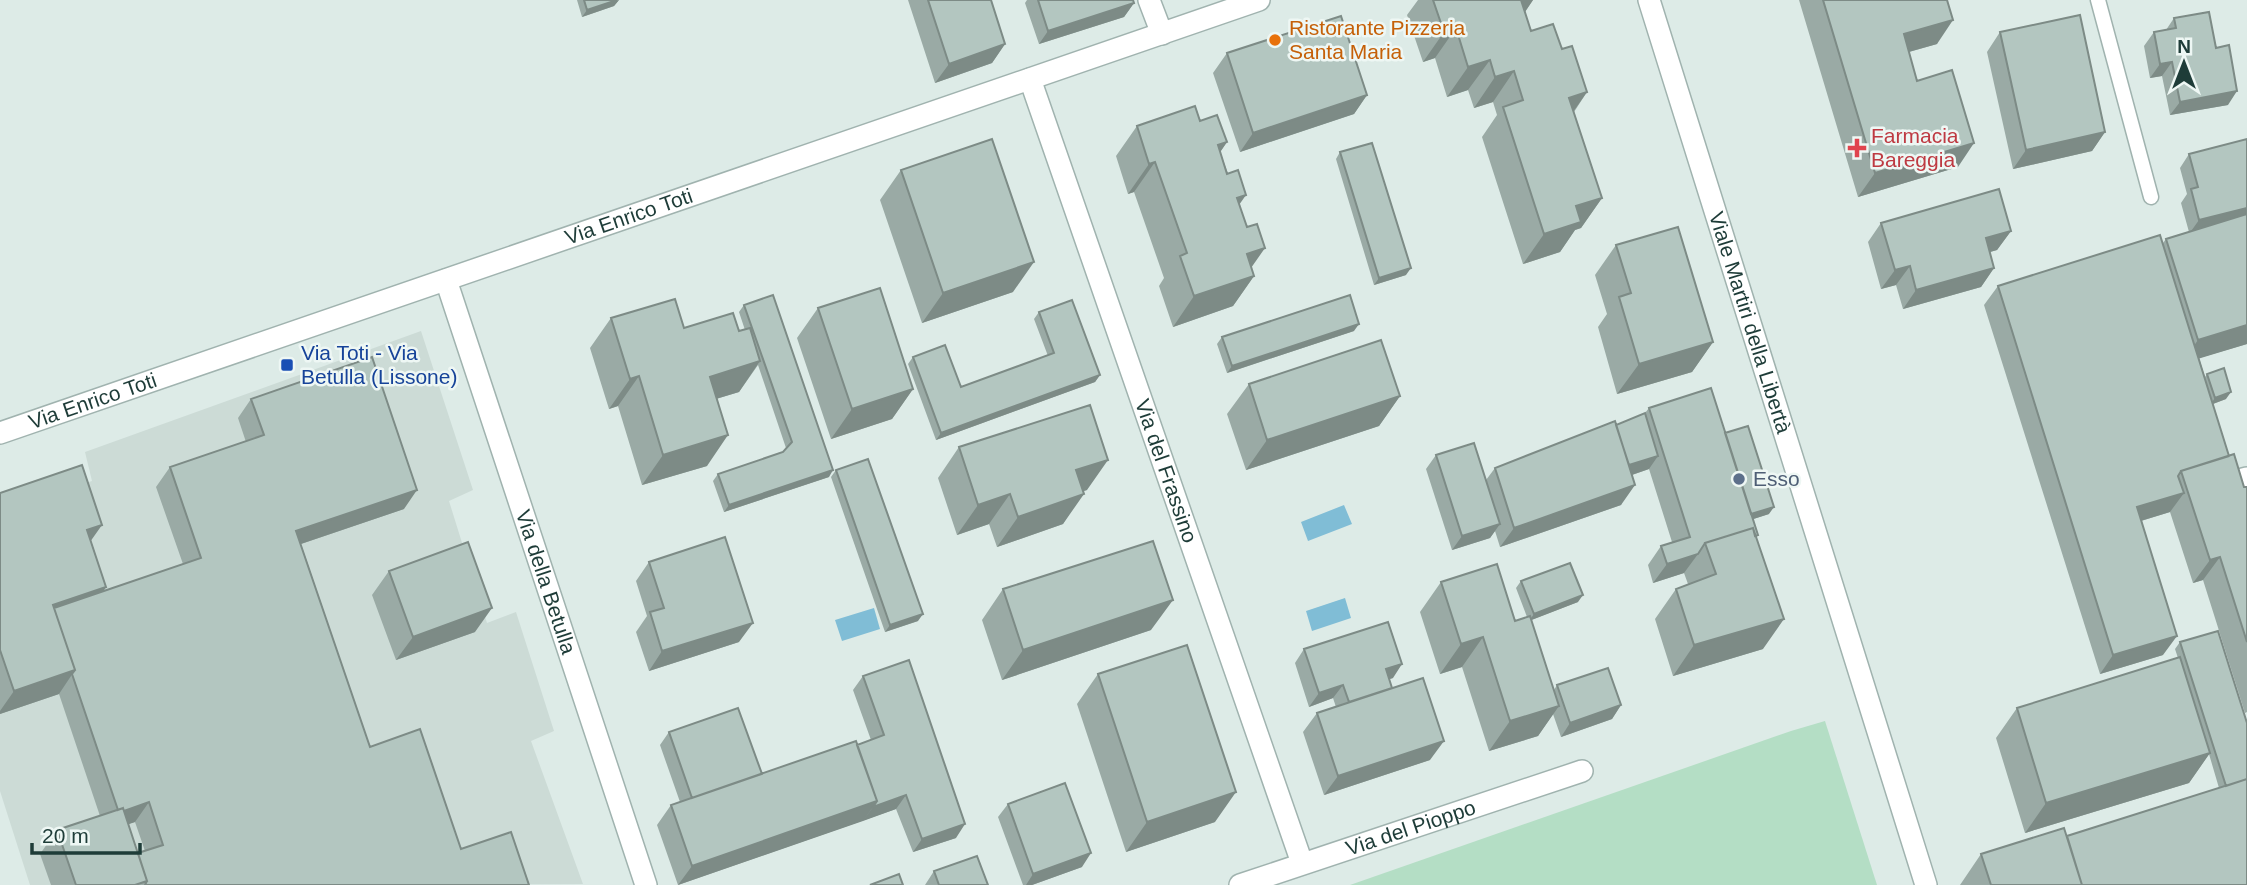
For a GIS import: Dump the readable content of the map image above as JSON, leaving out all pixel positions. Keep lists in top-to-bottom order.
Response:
{
  "streets": {
    "street": [
      "Via Enrico Toti",
      "Viale Martiri della Libertà",
      "Via del Frassino",
      "Via della Betulla",
      "Via del Pioppo"
    ]
  },
  "crossings": [
    ["Via Enrico Toti", "Via del Frassino"],
    ["Via Enrico Toti", "Via della Betulla"],
    ["Via del Frassino", "Via del Pioppo"]
  ],
  "places": {
    "other": ["Ristorante Pizzeria Santa Maria", "Esso"],
    "health": ["Farmacia Bareggia"],
    "transit": ["Via Toti - Via Betulla (Lissone)"]
  },
  "scale_bar": "20 m",
  "north": "top"
}
